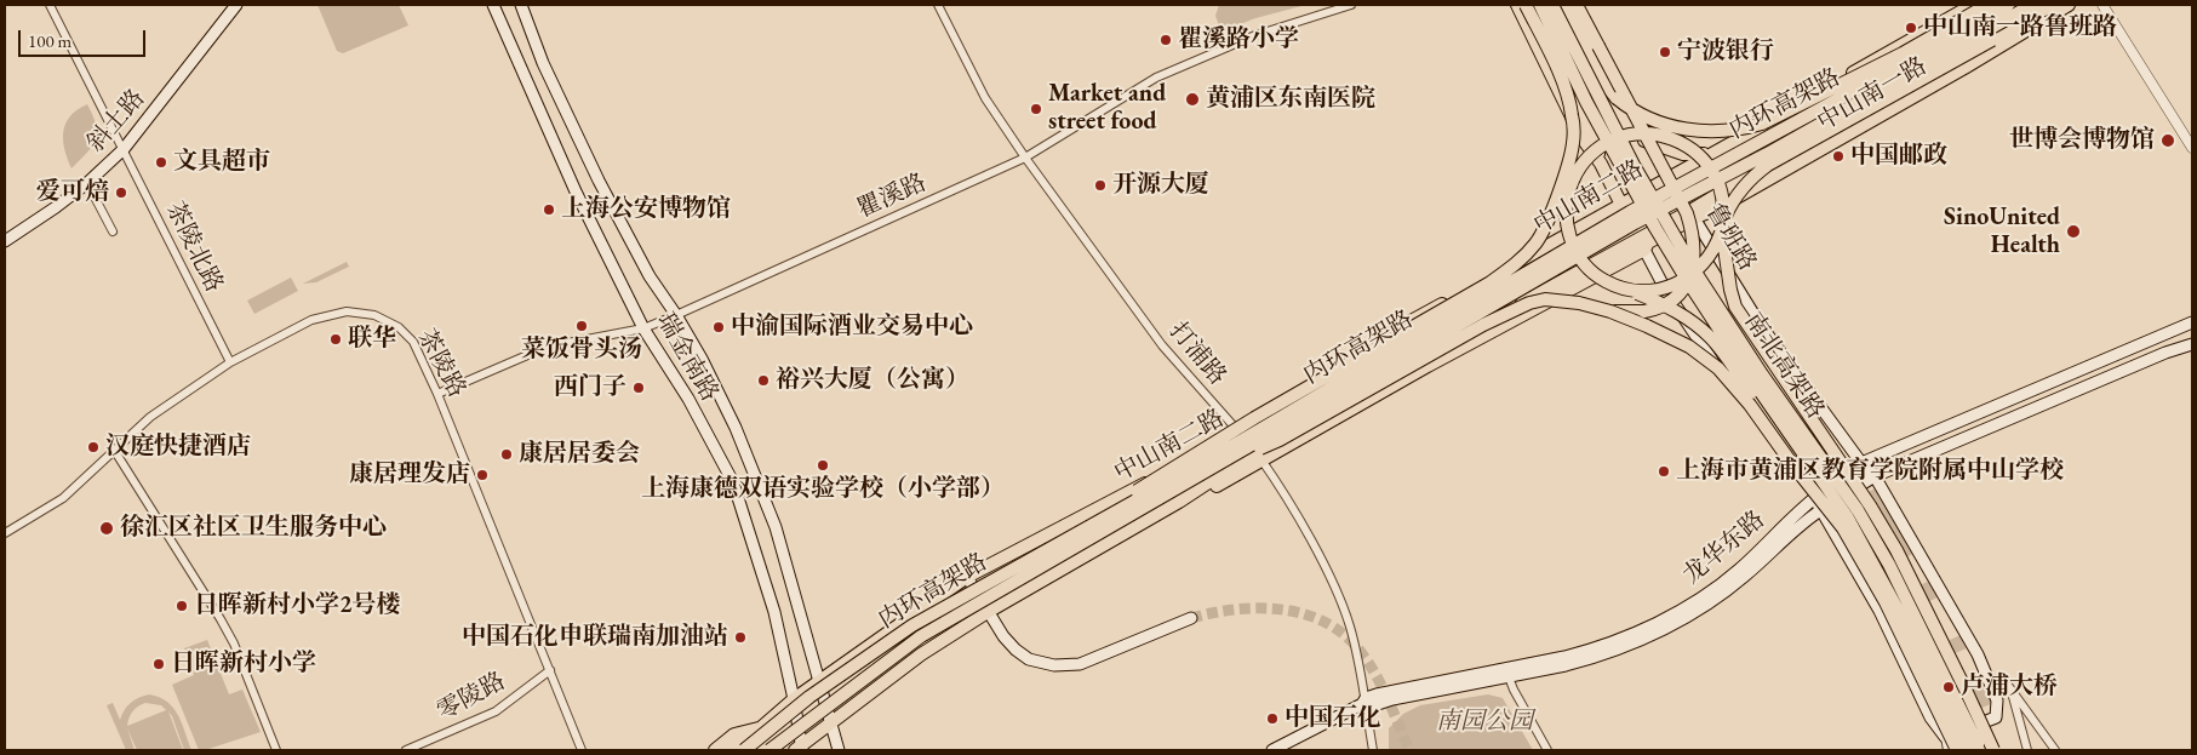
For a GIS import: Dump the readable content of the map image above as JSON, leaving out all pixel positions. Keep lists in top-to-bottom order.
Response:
{
  "streets": {
    "main road": [
      "中山南一路",
      "内环高架路",
      "斜土路",
      "中山南二路",
      "鲁班路",
      "瑞金南路",
      "南北高架路",
      "龙华东路"
    ],
    "street": [
      "瞿溪路",
      "茶陵北路",
      "打浦路",
      "茶陵路",
      "零陵路"
    ]
  },
  "crossings": [
    ["中山南一路", "中山南二路"],
    ["中山南一路", "鲁班路"],
    ["斜土路", "茶陵北路"],
    ["瞿溪路", "打浦路"],
    ["瞿溪路", "瑞金南路"],
    ["瞿溪路", "茶陵路"],
    ["中山南二路", "鲁班路"],
    ["中山南二路", "打浦路"],
    ["中山南二路", "瑞金南路"],
    ["鲁班路", "龙华东路"],
    ["茶陵北路", "茶陵路"],
    ["打浦路", "龙华东路"],
    ["茶陵路", "零陵路"]
  ],
  "parks": ["南园公园"],
  "places": [
    "中山南一路鲁班路",
    "瞿溪路小学",
    "宁波银行",
    "黄浦区东南医院",
    "Market and street food",
    "世博会博物馆",
    "中国邮政",
    "文具超市",
    "开源大厦",
    "爱可焙",
    "上海公安博物馆",
    "SinoUnited Health",
    "菜饭骨头汤",
    "中渝国际酒业交易中心",
    "联华",
    "裕兴大厦（公寓）",
    "西门子",
    "汉庭快捷酒店",
    "康居居委会",
    "上海康德双语实验学校（小学部）",
    "上海市黄浦区教育学院附属中山学校",
    "康居理发店",
    "徐汇区社区卫生服务中心",
    "日晖新村小学2号楼",
    "中国石化申联瑞南加油站",
    "日晖新村小学",
    "卢浦大桥",
    "中国石化"
  ],
  "scale_bar": "100 m"
}
